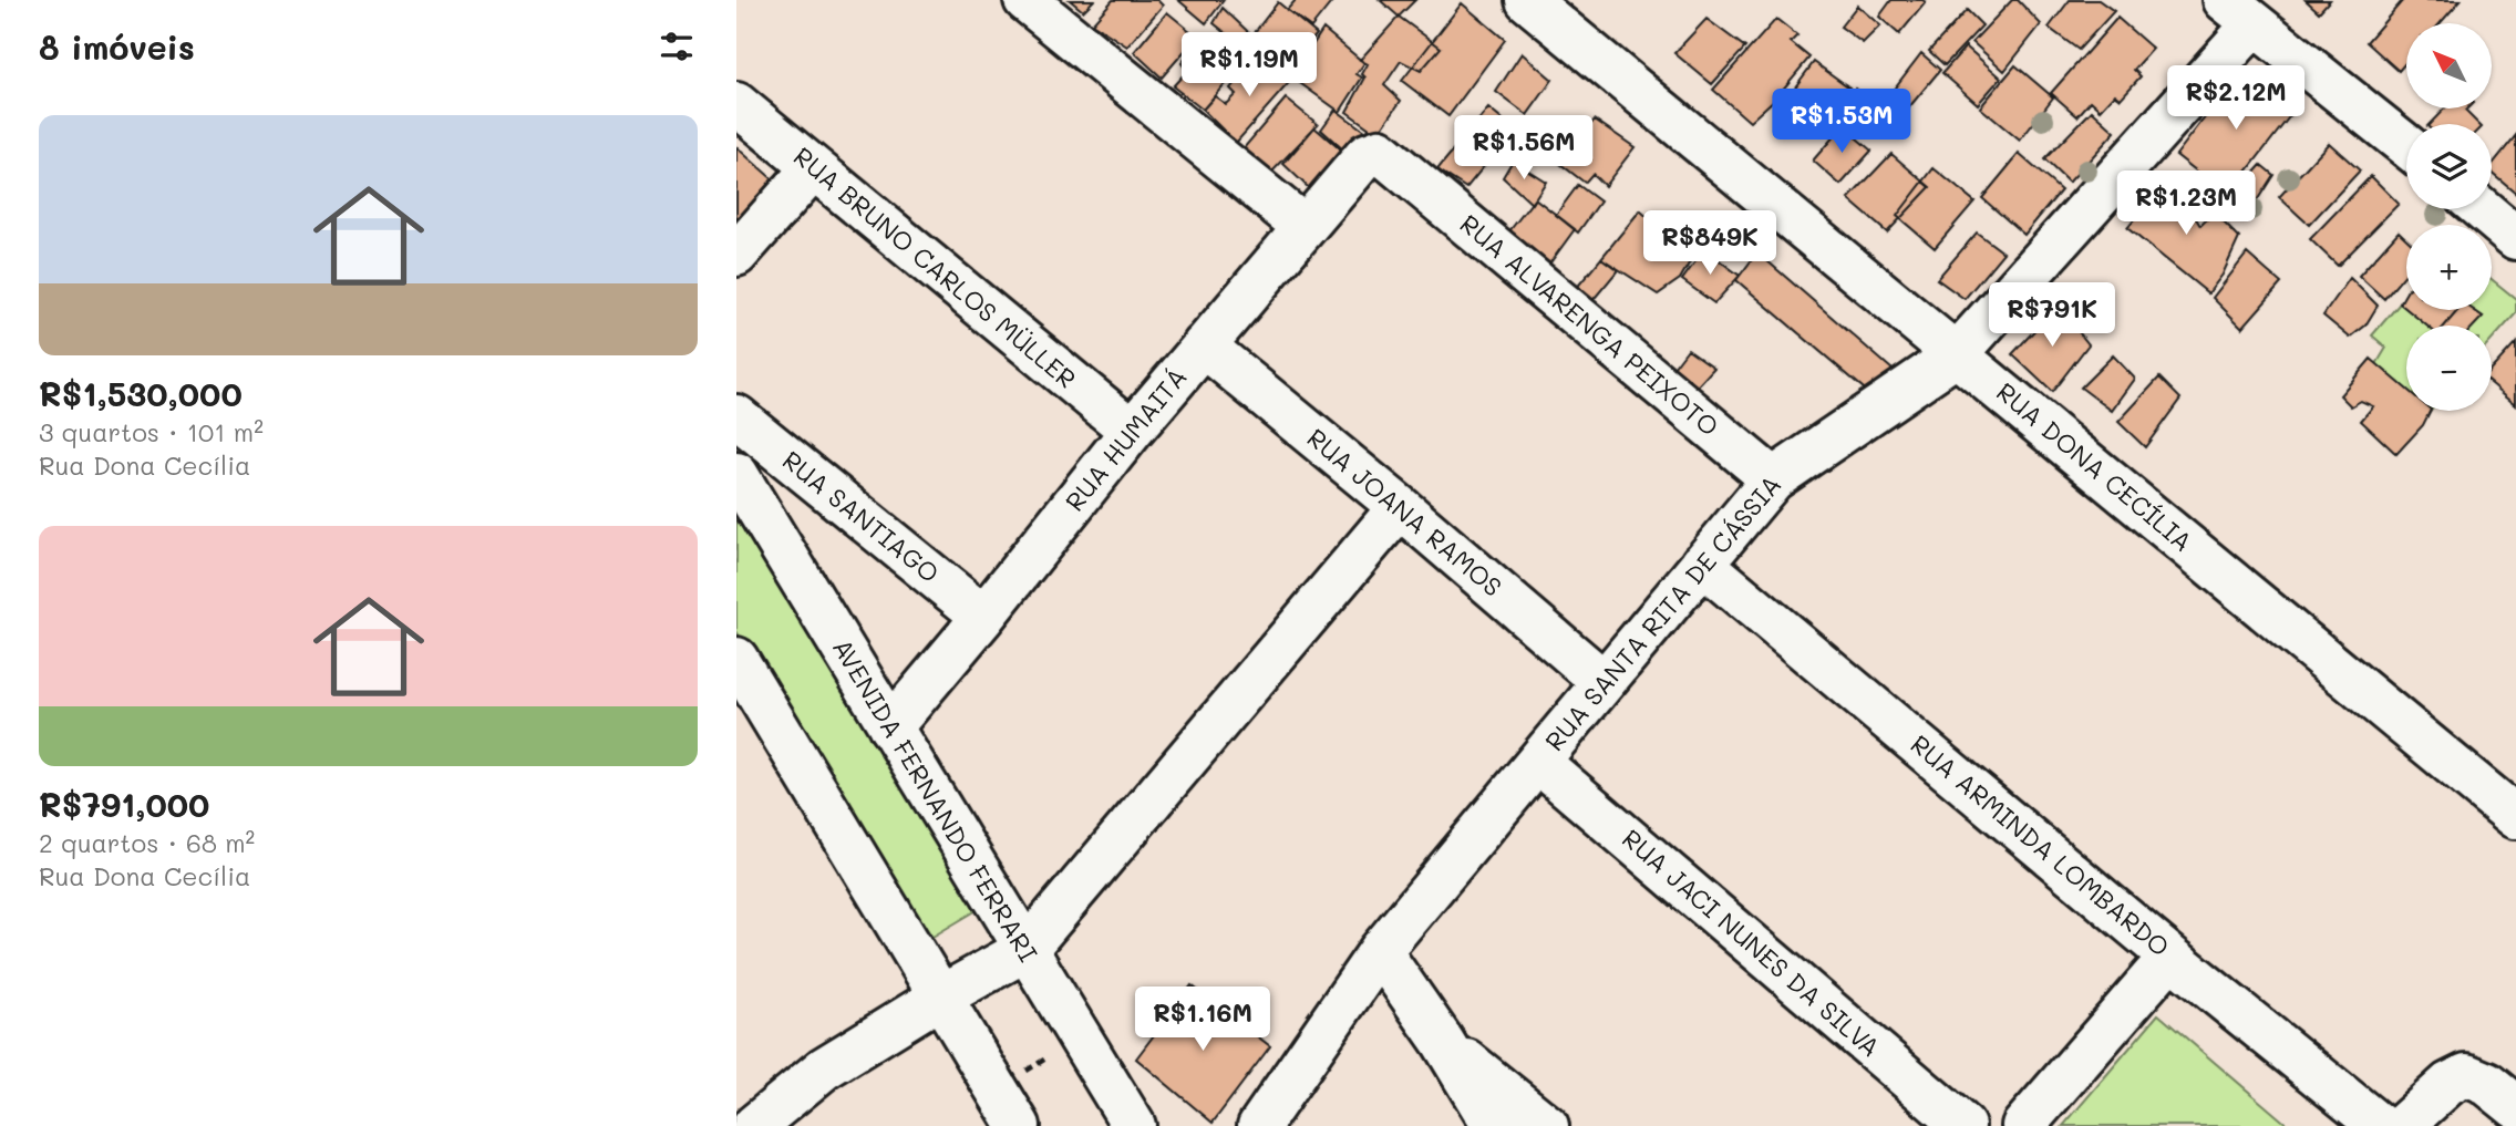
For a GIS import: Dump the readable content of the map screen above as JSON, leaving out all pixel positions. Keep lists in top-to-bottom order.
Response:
{
  "streets": {
    "street": [
      "RUA BRUNO CARLOS MÜLLER",
      "RUA ALVARENGA PEIXOTO",
      "RUA HUMAITÁ",
      "RUA DONA CECÍLIA",
      "RUA JOANA RAMOS",
      "RUA SANTIAGO",
      "RUA SANTA RITA DE CÁSSIA",
      "AVENIDA FERNANDO FERRARI",
      "RUA ARMINDA LOMBARDO",
      "RUA JACI NUNES DA SILVA"
    ]
  },
  "crossings": [
    ["RUA BRUNO CARLOS MÜLLER", "RUA HUMAITÁ"],
    ["RUA ALVARENGA PEIXOTO", "RUA HUMAITÁ"],
    ["RUA ALVARENGA PEIXOTO", "RUA SANTA RITA DE CÁSSIA"],
    ["RUA HUMAITÁ", "RUA JOANA RAMOS"],
    ["RUA HUMAITÁ", "RUA SANTIAGO"],
    ["RUA HUMAITÁ", "AVENIDA FERNANDO FERRARI"],
    ["RUA DONA CECÍLIA", "RUA SANTA RITA DE CÁSSIA"],
    ["RUA JOANA RAMOS", "RUA SANTA RITA DE CÁSSIA"],
    ["RUA SANTA RITA DE CÁSSIA", "RUA ARMINDA LOMBARDO"],
    ["RUA SANTA RITA DE CÁSSIA", "RUA JACI NUNES DA SILVA"]
  ],
  "north": "top left",
  "page": {
    "heading": "8 imóveis",
    "map_buttons": ["+", "−"],
    "price": [
      "R$1.19M",
      "R$2.12M",
      "R$1.53M",
      "R$1.56M",
      "R$1.23M",
      "R$849K",
      "R$791K",
      "R$1.16M"
    ],
    "list": [
      {
        "name": "R$1,530,000",
        "note": "3 quartos · 101 m² · Rua Dona Cecília"
      },
      {
        "name": "R$791,000",
        "note": "2 quartos · 68 m² · Rua Dona Cecília"
      }
    ]
  }
}
